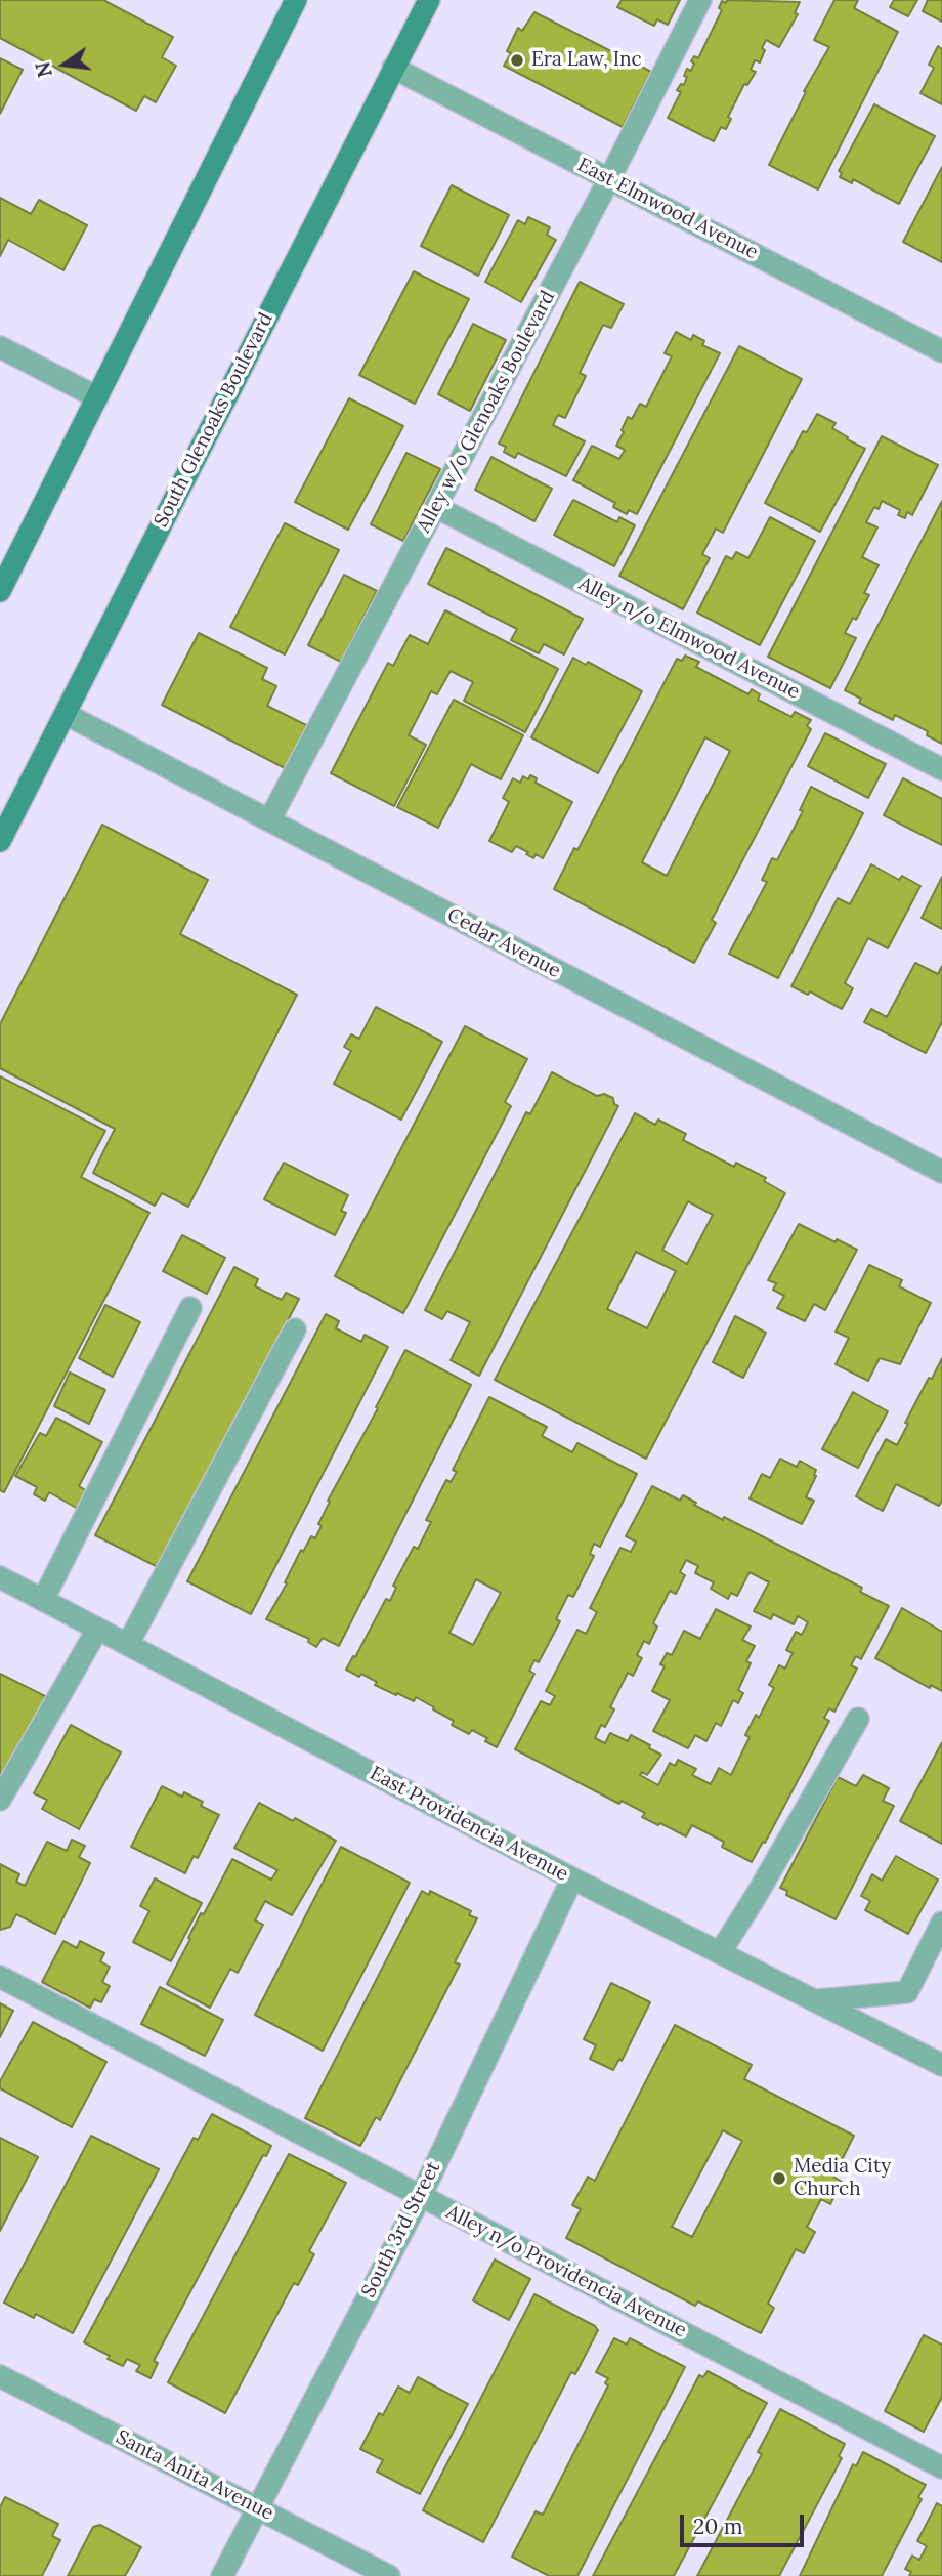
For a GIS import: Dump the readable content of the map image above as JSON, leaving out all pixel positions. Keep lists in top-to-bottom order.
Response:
{
  "streets": {
    "main road": ["South Glenoaks Boulevard"],
    "street": [
      "East Elmwood Avenue",
      "Alley w/o Glenoaks Boulevard",
      "Alley n/o Elmwood Avenue",
      "Cedar Avenue",
      "East Providencia Avenue",
      "South 3rd Street",
      "Alley n/o Providencia Avenue",
      "Santa Anita Avenue"
    ]
  },
  "crossings": [
    ["East Elmwood Avenue", "Alley w/o Glenoaks Boulevard"],
    ["East Elmwood Avenue", "South Glenoaks Boulevard"],
    ["Alley w/o Glenoaks Boulevard", "Alley n/o Elmwood Avenue"],
    ["Alley w/o Glenoaks Boulevard", "Cedar Avenue"],
    ["South Glenoaks Boulevard", "Cedar Avenue"],
    ["East Providencia Avenue", "South 3rd Street"],
    ["South 3rd Street", "Alley n/o Providencia Avenue"],
    ["South 3rd Street", "Santa Anita Avenue"]
  ],
  "places": ["Era Law, Inc", "Media City Church"],
  "scale_bar": "20 m",
  "north": "left"
}
